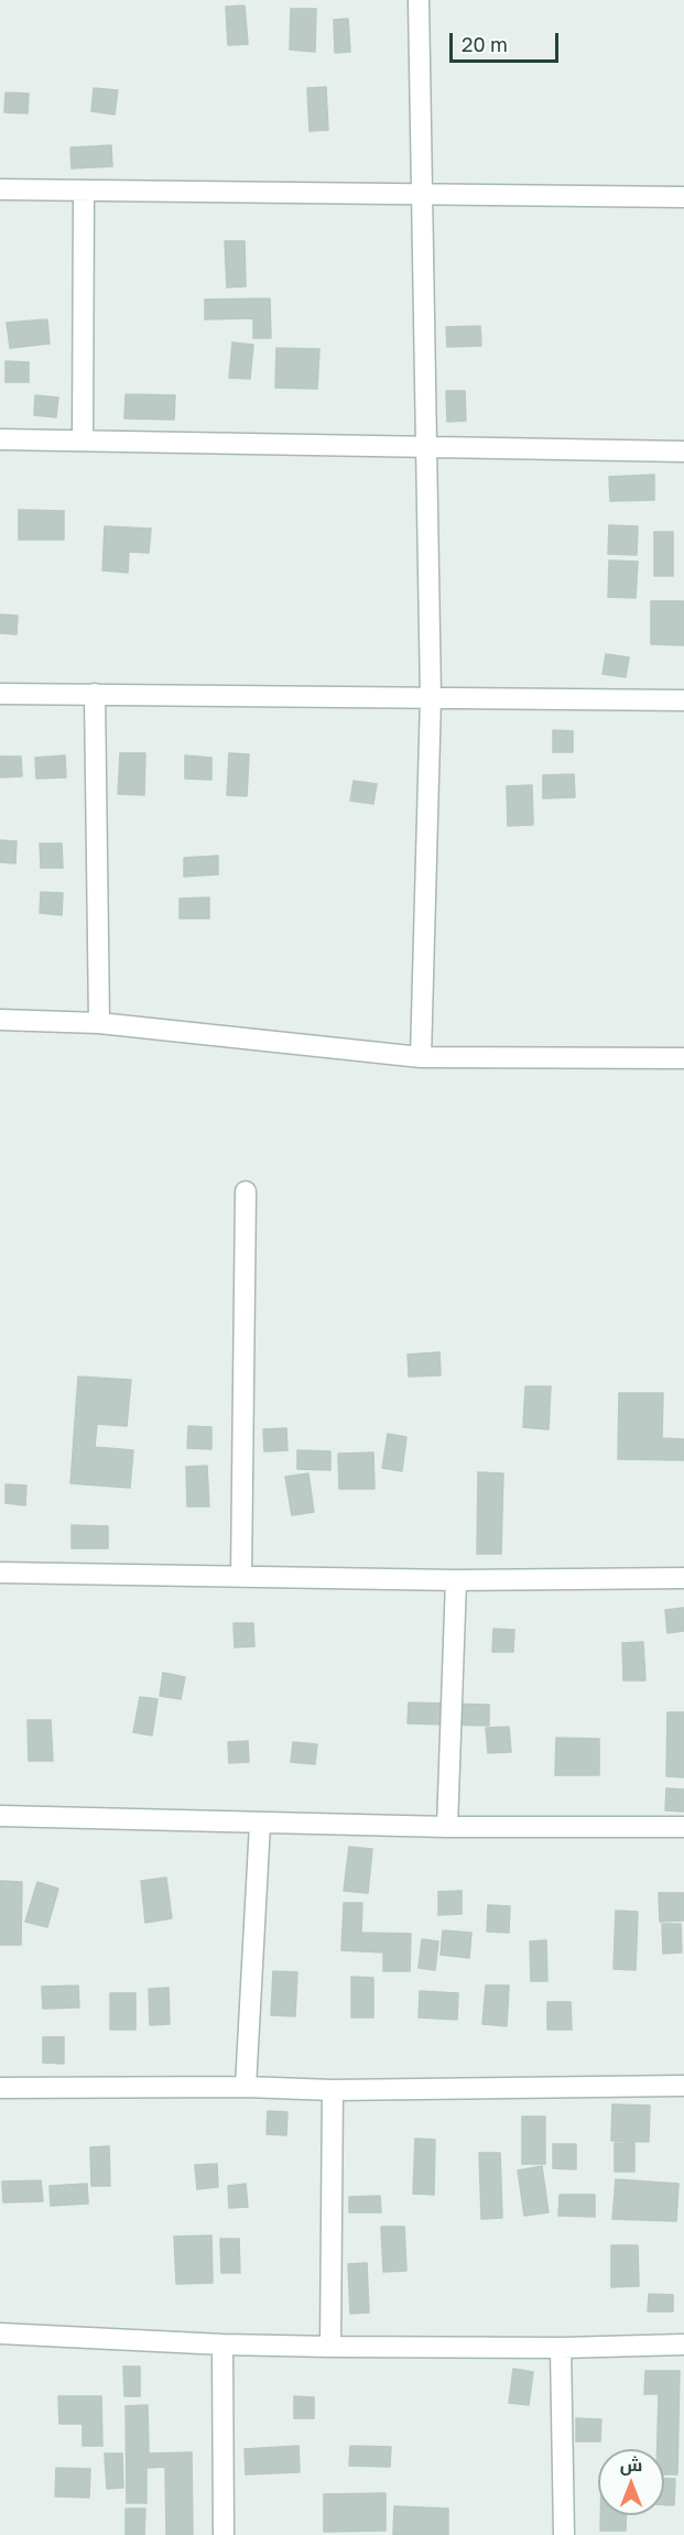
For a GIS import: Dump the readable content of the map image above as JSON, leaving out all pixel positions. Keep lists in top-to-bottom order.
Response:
{
  "scale_bar": "20 m",
  "north": "top"
}
